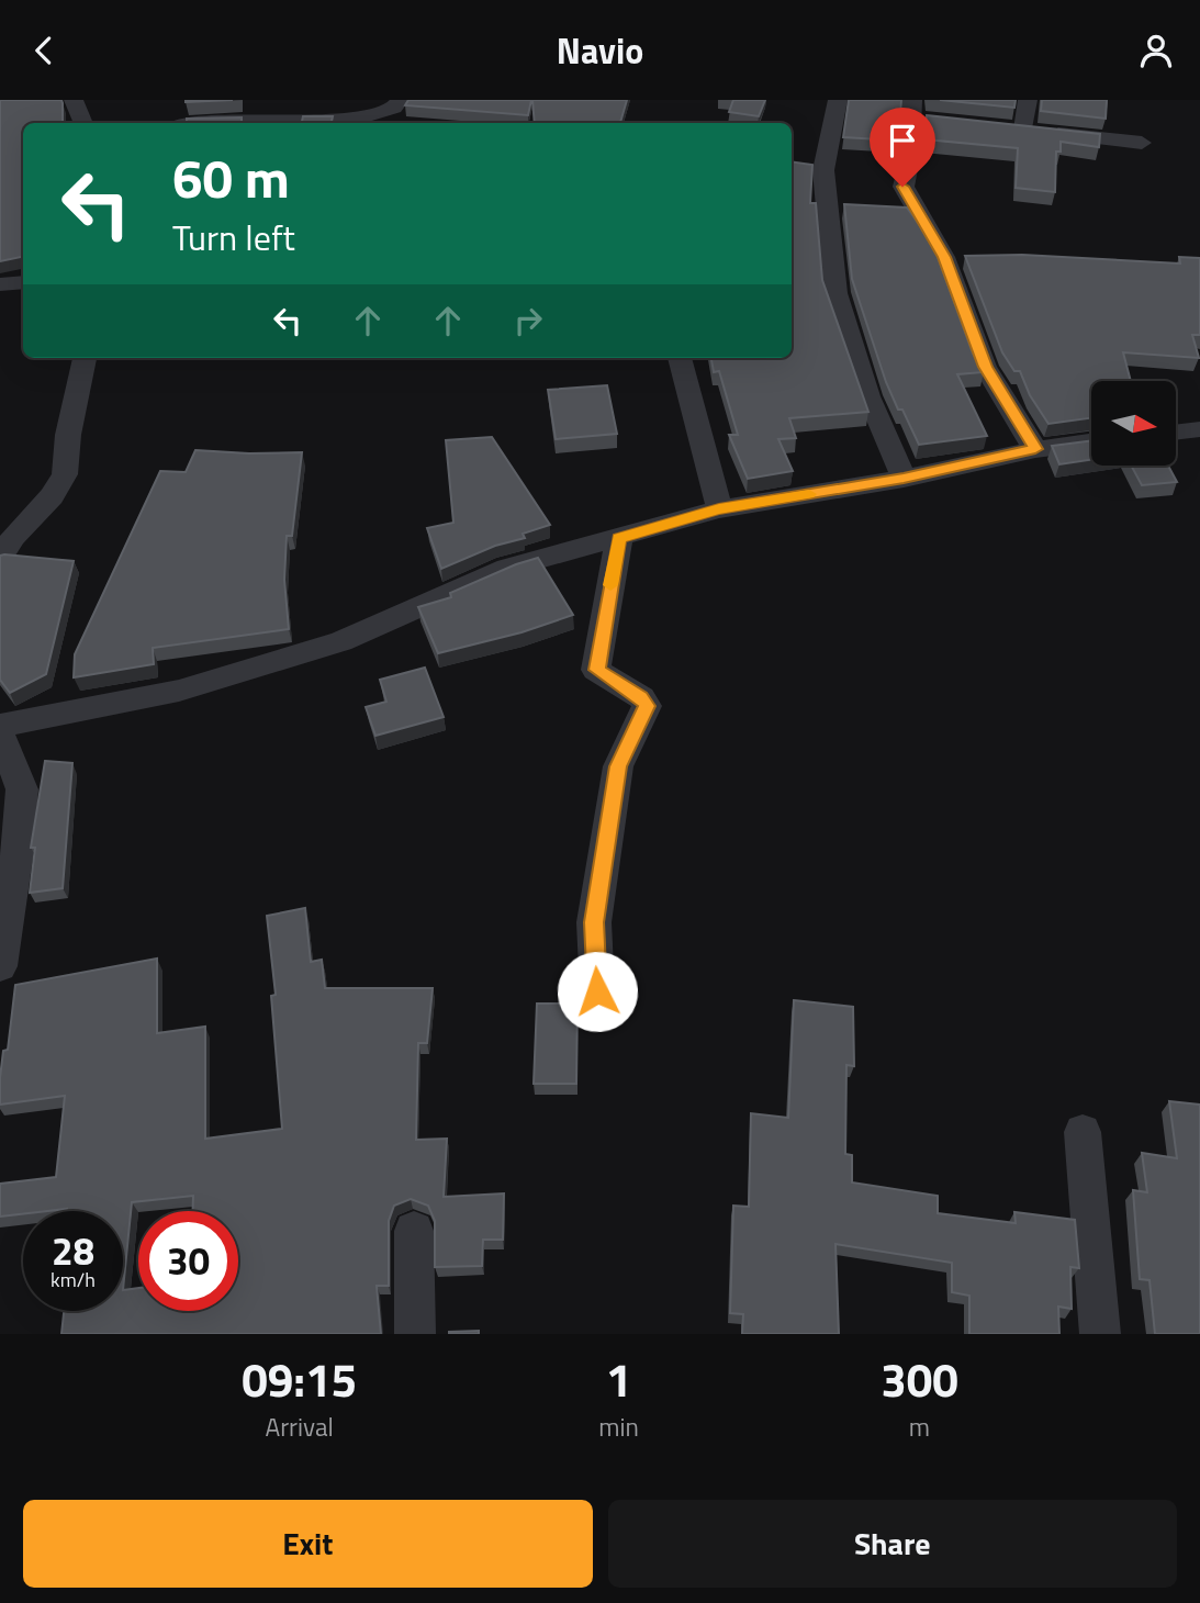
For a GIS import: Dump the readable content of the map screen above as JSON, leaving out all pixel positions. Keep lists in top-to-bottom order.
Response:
{
  "north": "right",
  "page": {
    "header": "Navio",
    "turn": ["60 m", "Turn left"],
    "speed": "28 km/h",
    "limit": "30",
    "eta": [
      "09:15",
      "Arrival",
      "1",
      "min",
      "300",
      "m"
    ],
    "buttons": ["Exit", "Share"]
  }
}
